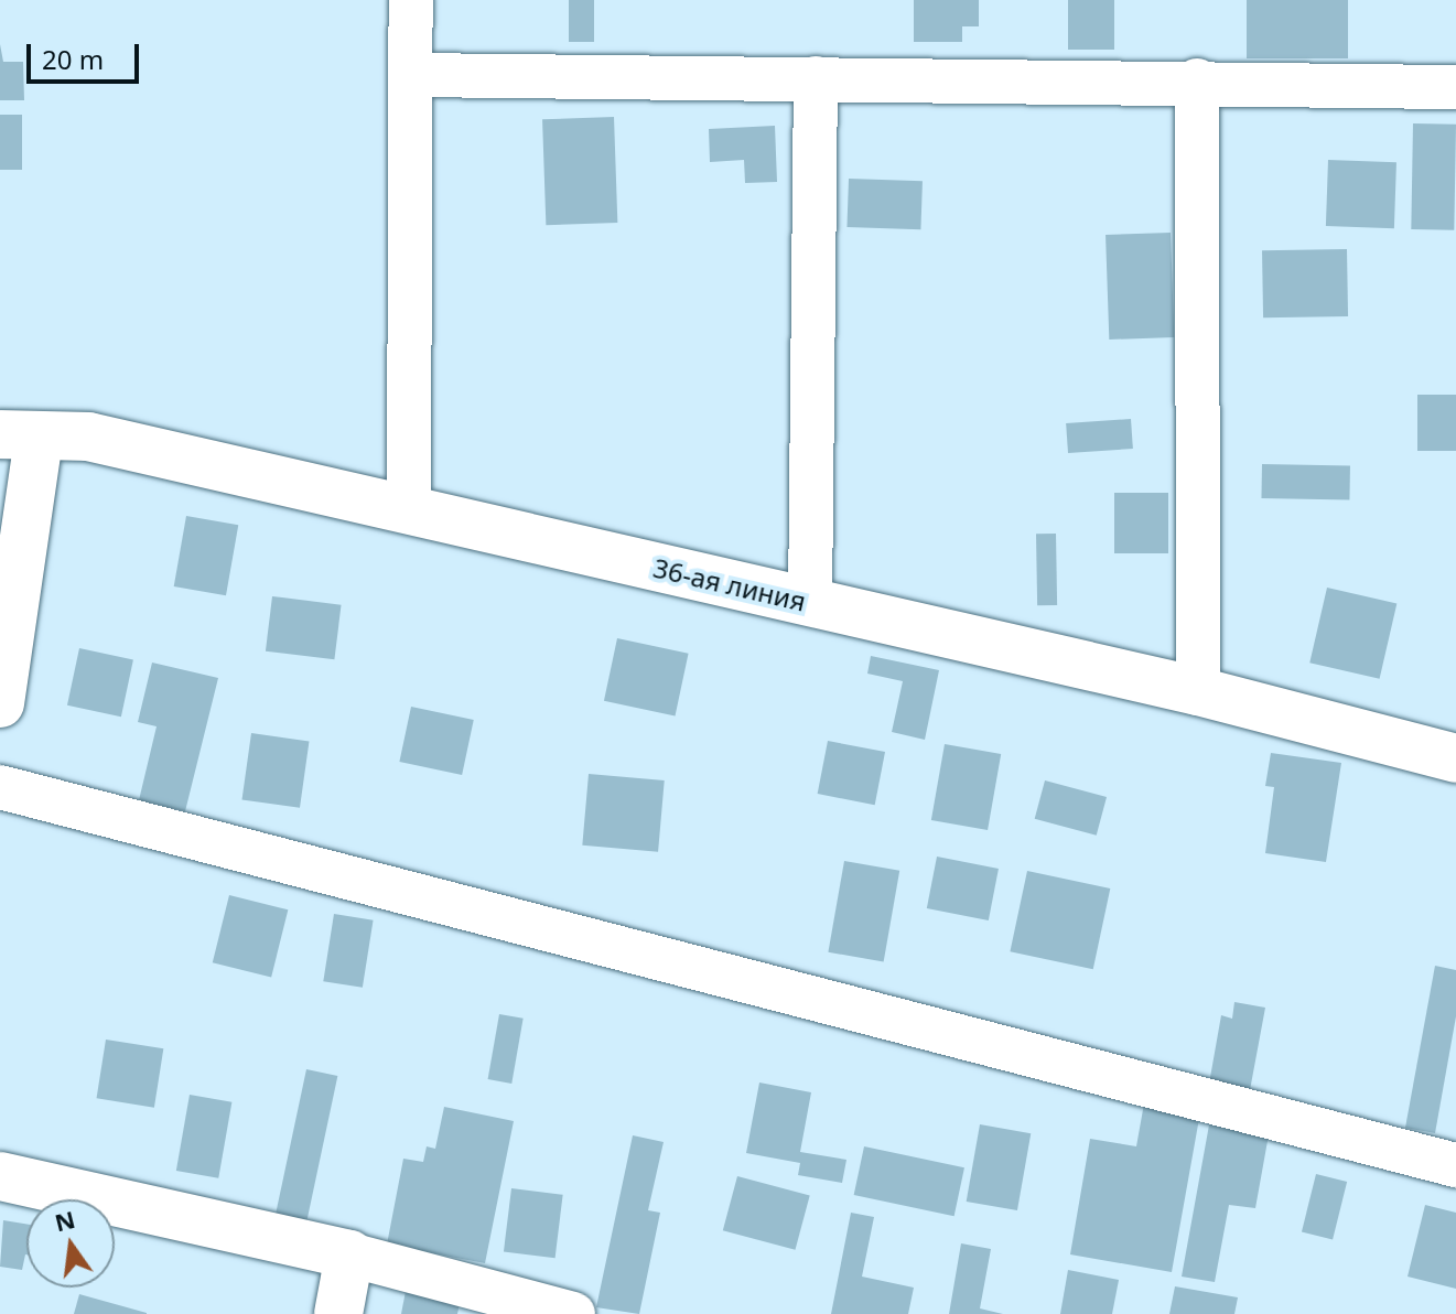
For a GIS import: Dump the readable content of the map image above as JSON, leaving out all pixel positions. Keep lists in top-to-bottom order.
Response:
{
  "streets": {
    "street": ["36-ая линия"]
  },
  "scale_bar": "20 m",
  "north": "top"
}
